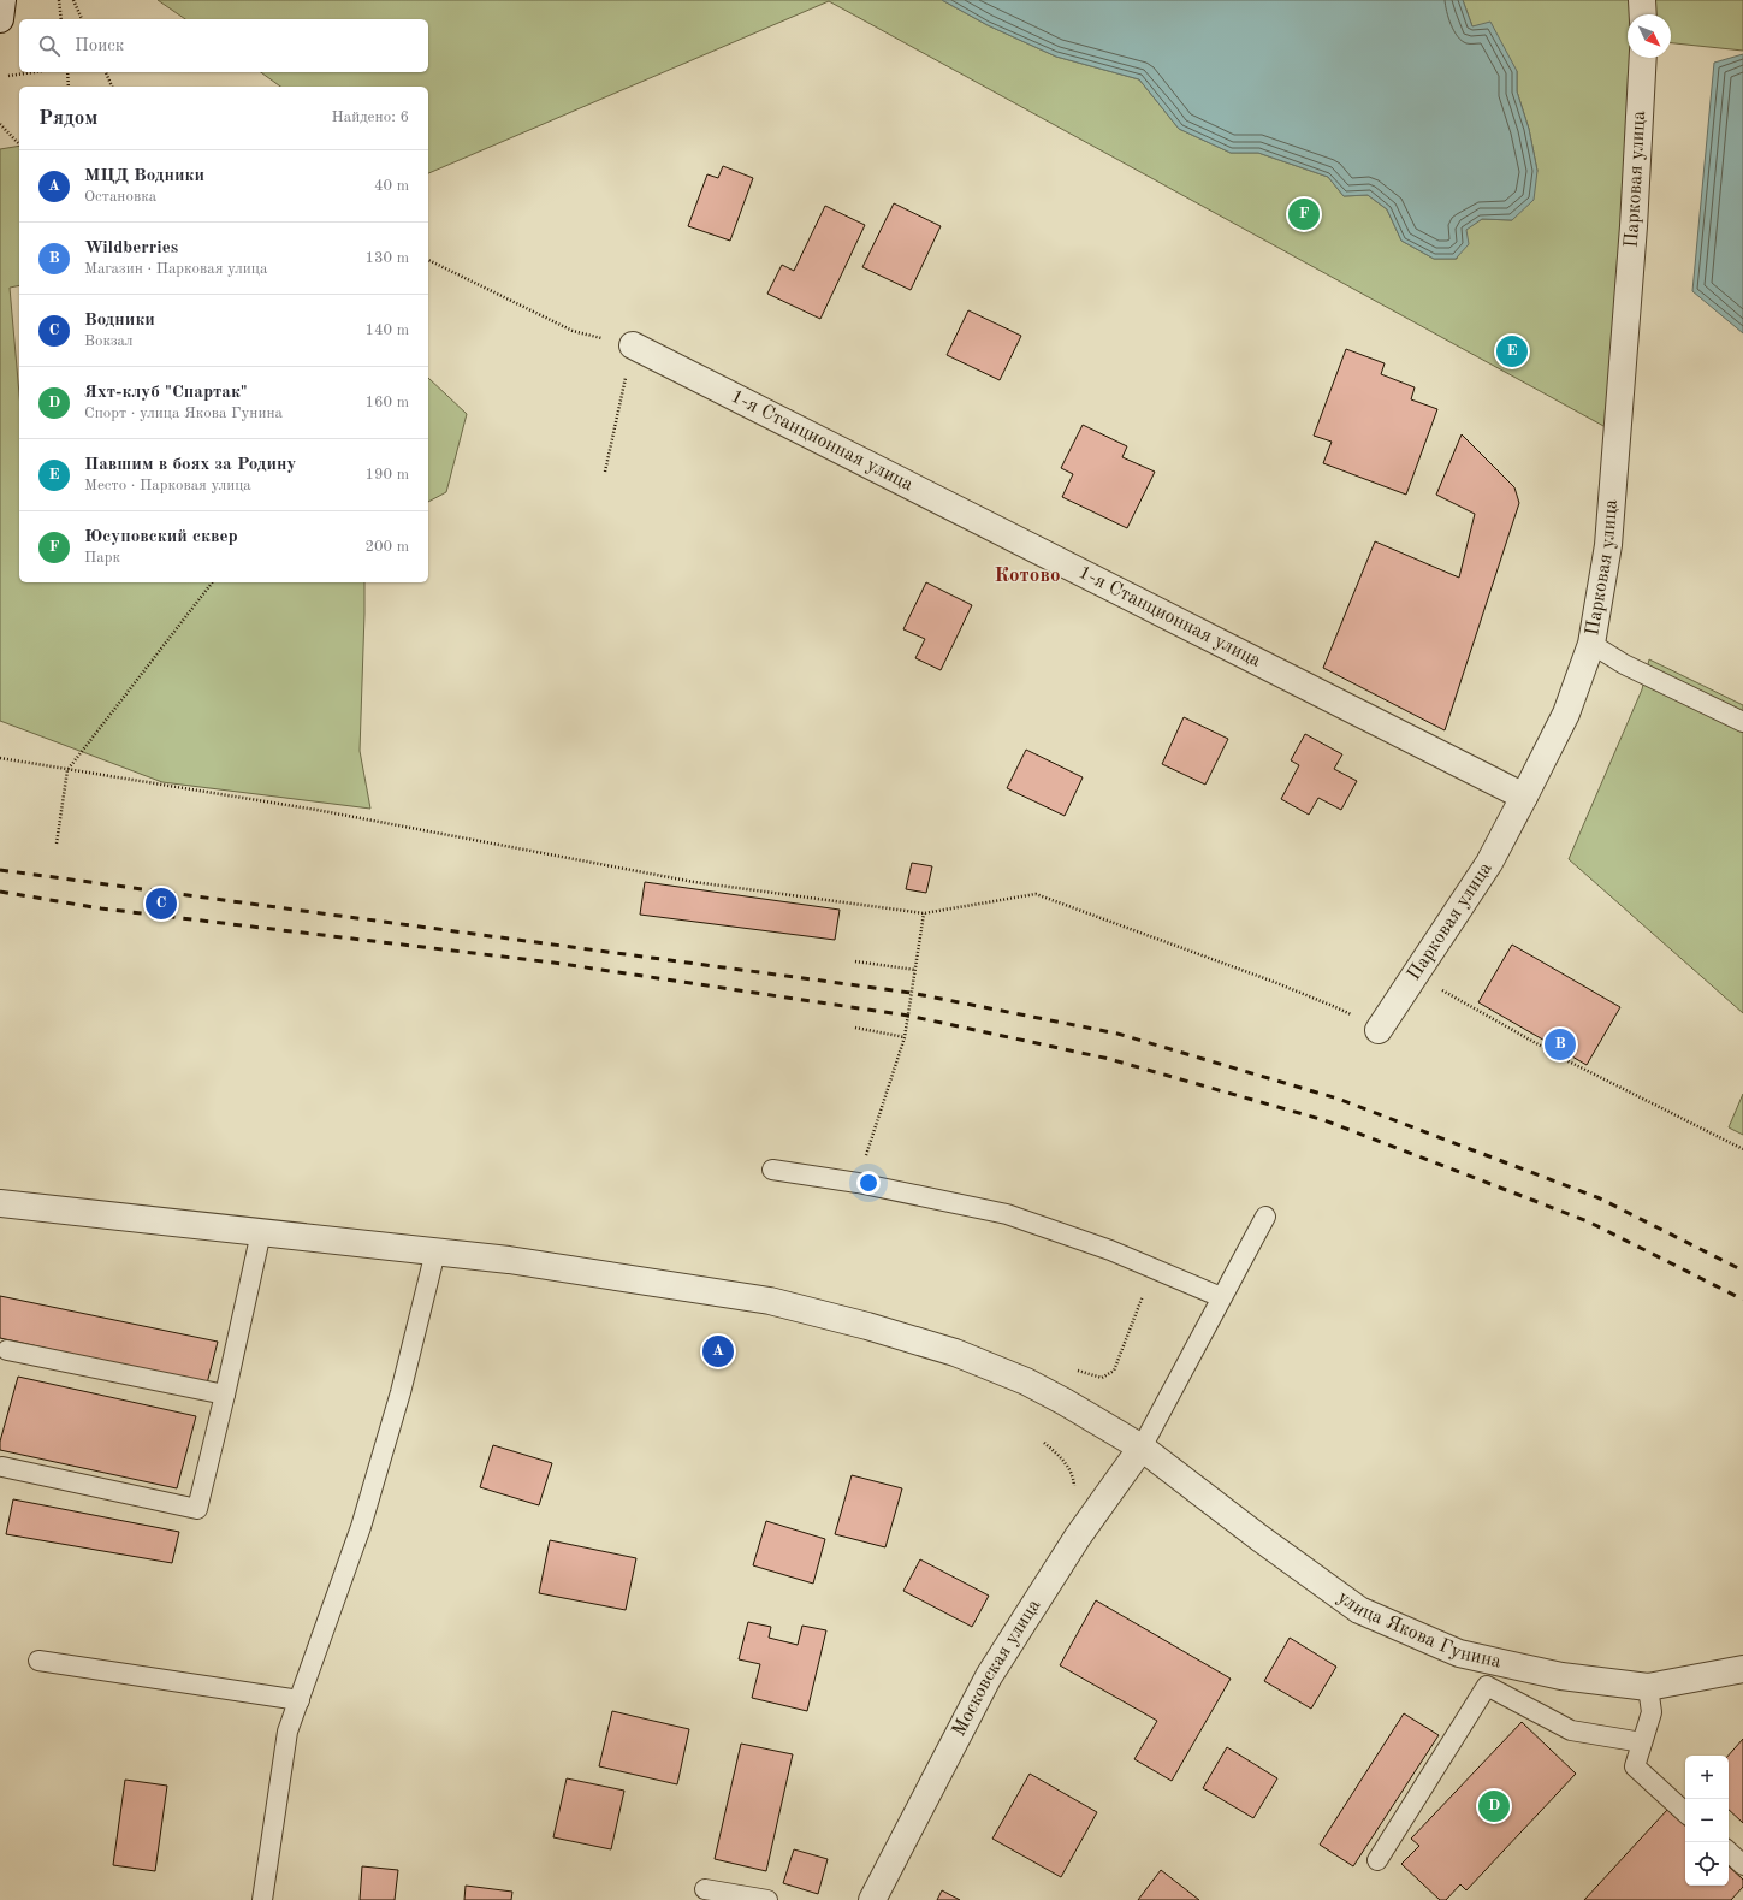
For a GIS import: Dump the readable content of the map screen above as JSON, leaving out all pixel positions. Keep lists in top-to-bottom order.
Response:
{
  "streets": {
    "street": [
      "Парковая улица",
      "1-я Станционная улица",
      "улица Якова Гунина",
      "Московская улица"
    ]
  },
  "crossings": [
    ["Парковая улица", "1-я Станционная улица"],
    ["улица Якова Гунина", "Московская улица"]
  ],
  "districts": ["Котово"],
  "north": "bottom right",
  "page": {
    "search": "Поиск",
    "heading": ["Рядом", "Найдено: 6"],
    "list": [
      {
        "mark": "A",
        "name": "МЦД Водники",
        "note": "Остановка",
        "value": "40 m"
      },
      {
        "mark": "B",
        "name": "Wildberries",
        "note": "Магазин · Парковая улица",
        "value": "130 m"
      },
      {
        "mark": "C",
        "name": "Водники",
        "note": "Вокзал",
        "value": "140 m"
      },
      {
        "mark": "D",
        "name": "Яхт-клуб \"Спартак\"",
        "note": "Спорт · улица Якова Гунина",
        "value": "160 m"
      },
      {
        "mark": "E",
        "name": "Павшим в боях за Родину",
        "note": "Место · Парковая улица",
        "value": "190 m"
      },
      {
        "mark": "F",
        "name": "Юсуповский сквер",
        "note": "Парк",
        "value": "200 m"
      }
    ],
    "pins": [
      "F",
      "E",
      "C",
      "B",
      "A",
      "D"
    ],
    "map_buttons": ["+", "−"]
  }
}
